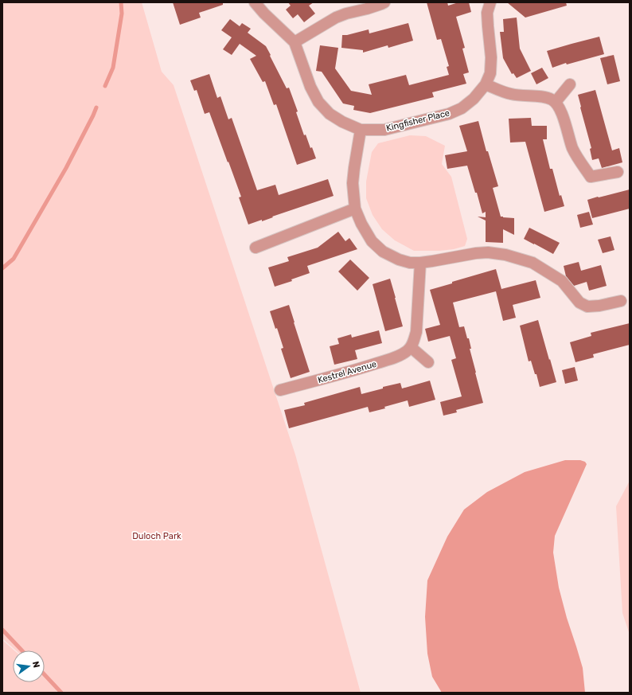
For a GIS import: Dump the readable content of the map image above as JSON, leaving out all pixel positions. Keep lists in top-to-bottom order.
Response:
{
  "streets": {
    "street": ["Kingfisher Place", "Kestrel Avenue"]
  },
  "parks": ["Duloch Park"],
  "north": "right"
}
